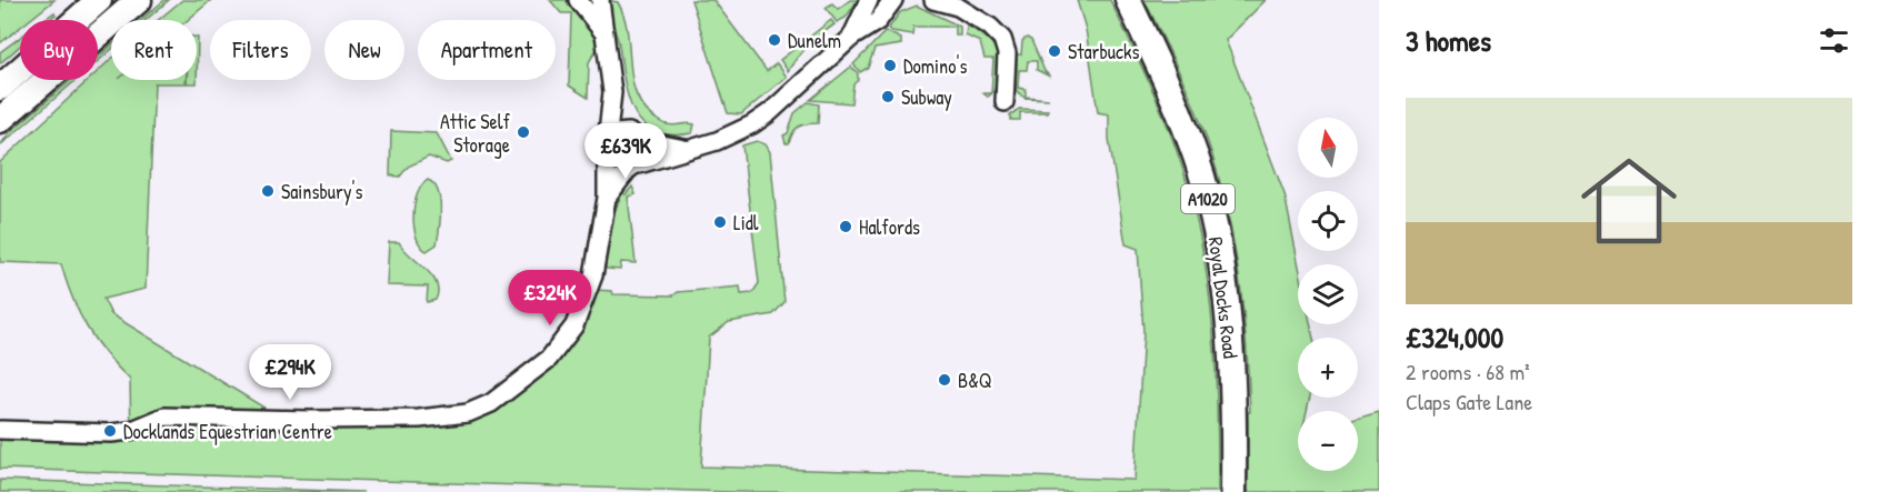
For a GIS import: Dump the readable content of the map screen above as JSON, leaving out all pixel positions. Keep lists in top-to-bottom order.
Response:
{
  "streets": {
    "highway": ["A1020", "Royal Docks Road"]
  },
  "places": [
    "Dunelm",
    "Starbucks",
    "Domino's",
    "Subway",
    "Attic Self Storage",
    "Sainsbury's",
    "Lidl",
    "Halfords",
    "B&Q",
    "Docklands Equestrian Centre"
  ],
  "north": "top",
  "page": {
    "heading": "3 homes",
    "chip": [
      "Buy",
      "Rent",
      "Filters",
      "New",
      "Apartment"
    ],
    "list": [
      {
        "name": "£324,000",
        "note": "2 rooms · 68 m² · Claps Gate Lane"
      }
    ],
    "map_buttons": ["+", "−"],
    "price": ["£639K", "£324K", "£294K"]
  }
}
